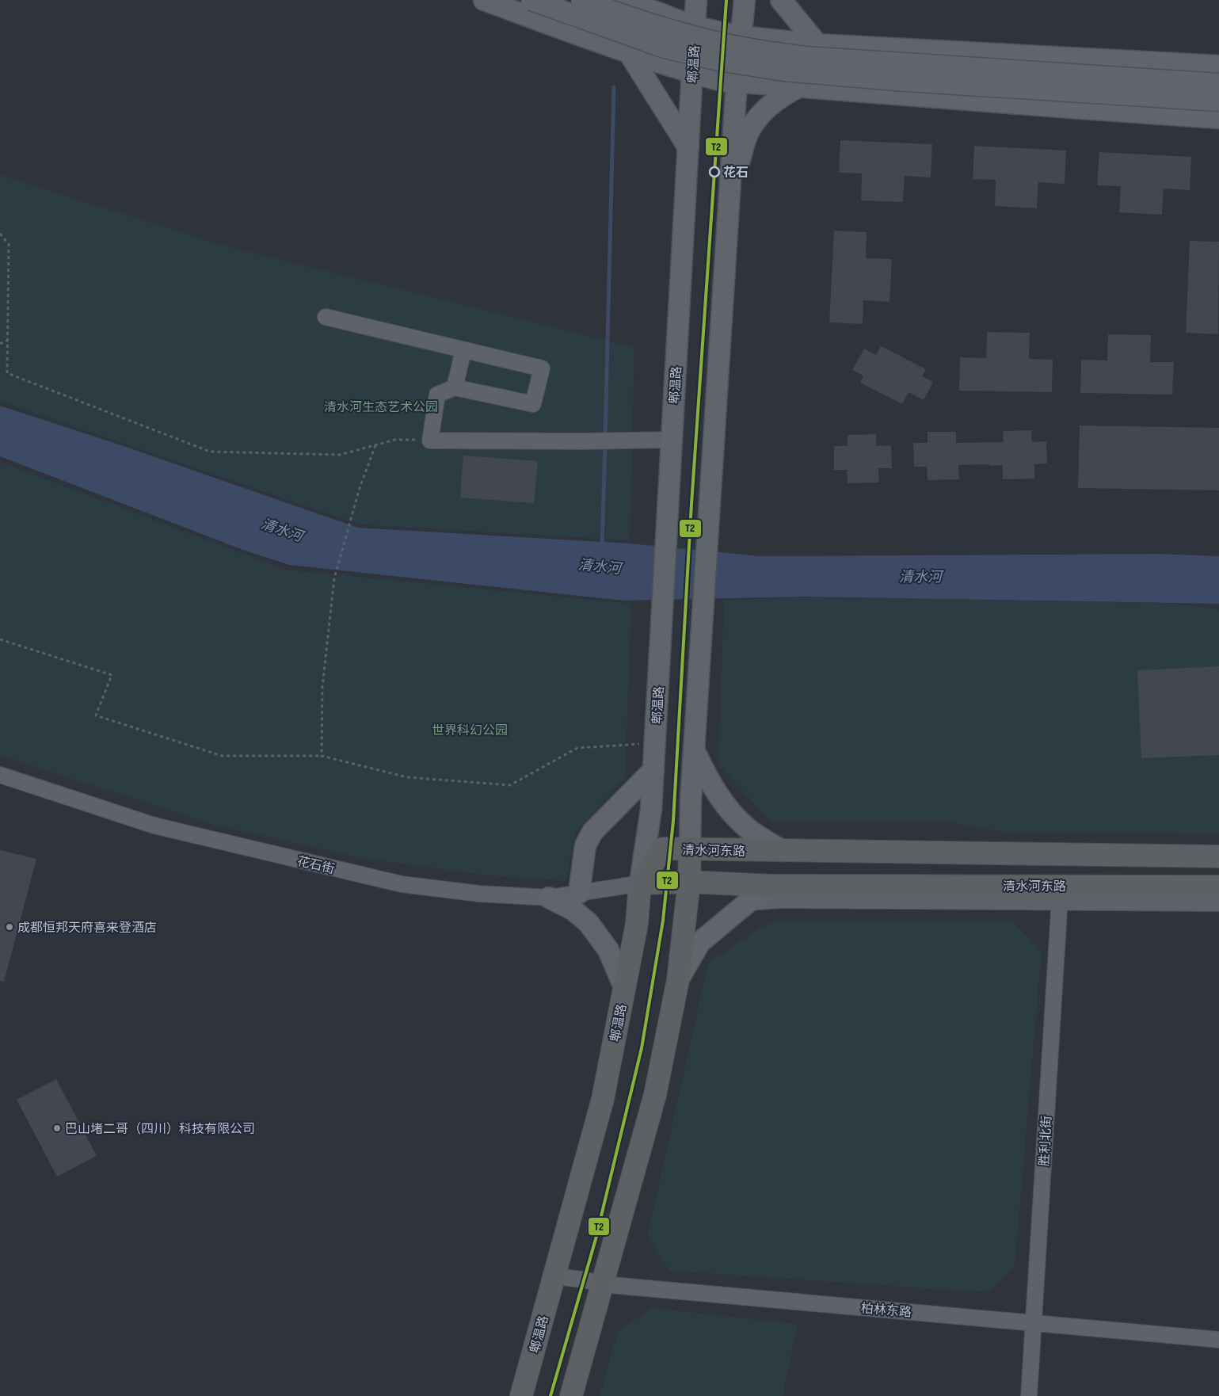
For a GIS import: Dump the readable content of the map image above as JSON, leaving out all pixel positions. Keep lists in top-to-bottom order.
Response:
{
  "streets": {
    "highway": ["郫温路", "清水河东路"],
    "street": ["花石街", "胜利北街", "柏林东路"]
  },
  "crossings": [
    ["郫温路", "清水河东路"],
    ["郫温路", "花石街"],
    ["郫温路", "柏林东路"],
    ["清水河东路", "花石街"],
    ["清水河东路", "胜利北街"],
    ["胜利北街", "柏林东路"]
  ],
  "water": ["清水河"],
  "parks": ["清水河生态艺术公园", "世界科幻公园"],
  "places": ["花石", "成都恒邦天府喜来登酒店", "巴山堵二哥（四川）科技有限公司"],
  "lines": ["transit line T2"]
}
